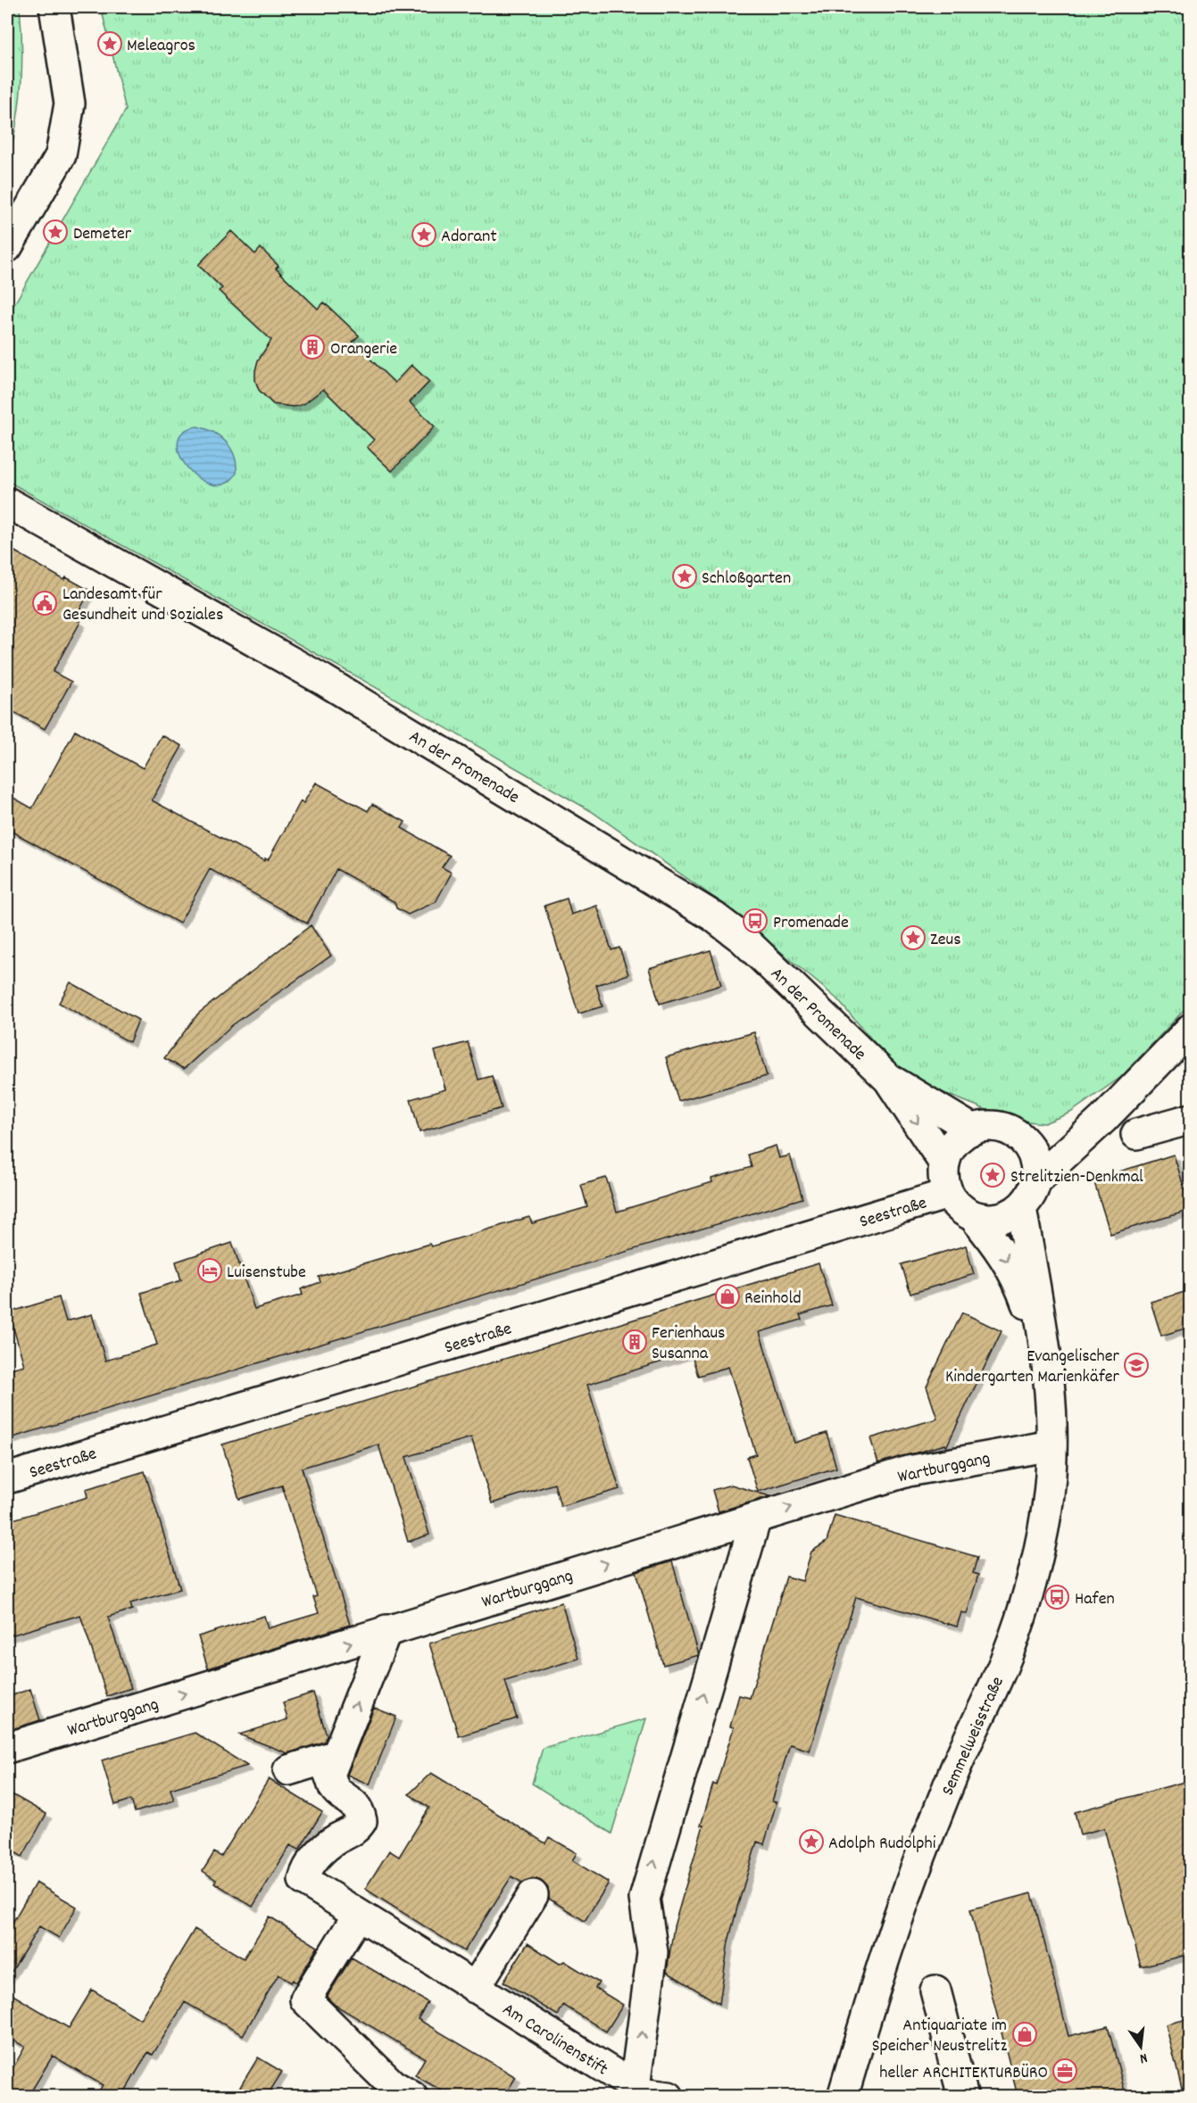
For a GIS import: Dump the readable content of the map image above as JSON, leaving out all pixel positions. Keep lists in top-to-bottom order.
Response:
{
  "streets": {
    "street": [
      "An der Promenade",
      "Seestraße",
      "Wartburggang",
      "Semmelweisstraße",
      "Am Carolinenstift"
    ]
  },
  "crossings": [
    ["An der Promenade", "Seestraße"],
    ["An der Promenade", "Semmelweisstraße"],
    ["Seestraße", "Semmelweisstraße"],
    ["Wartburggang", "Semmelweisstraße"],
    ["Wartburggang", "Am Carolinenstift"]
  ],
  "one_way": ["Wartburggang"],
  "places": {
    "place": [
      "Meleagros",
      "Demeter",
      "Adorant",
      "Schloßgarten",
      "Zeus",
      "Strelitzien-Denkmal",
      "Adolph Rudolphi"
    ],
    "building": ["Orangerie", "Ferienhaus Susanna"],
    "public building": ["Landesamt für Gesundheit und Soziales"],
    "bus stop": ["Promenade", "Hafen"],
    "hotel": ["Luisenstube"],
    "shop": ["Reinhold", "Antiquariate im Speicher Neustrelitz"],
    "school or university": ["Evangelischer Kindergarten Marienkäfer"],
    "office": ["heller ARCHITEKTURBÜRO"]
  },
  "north": "bottom"
}
